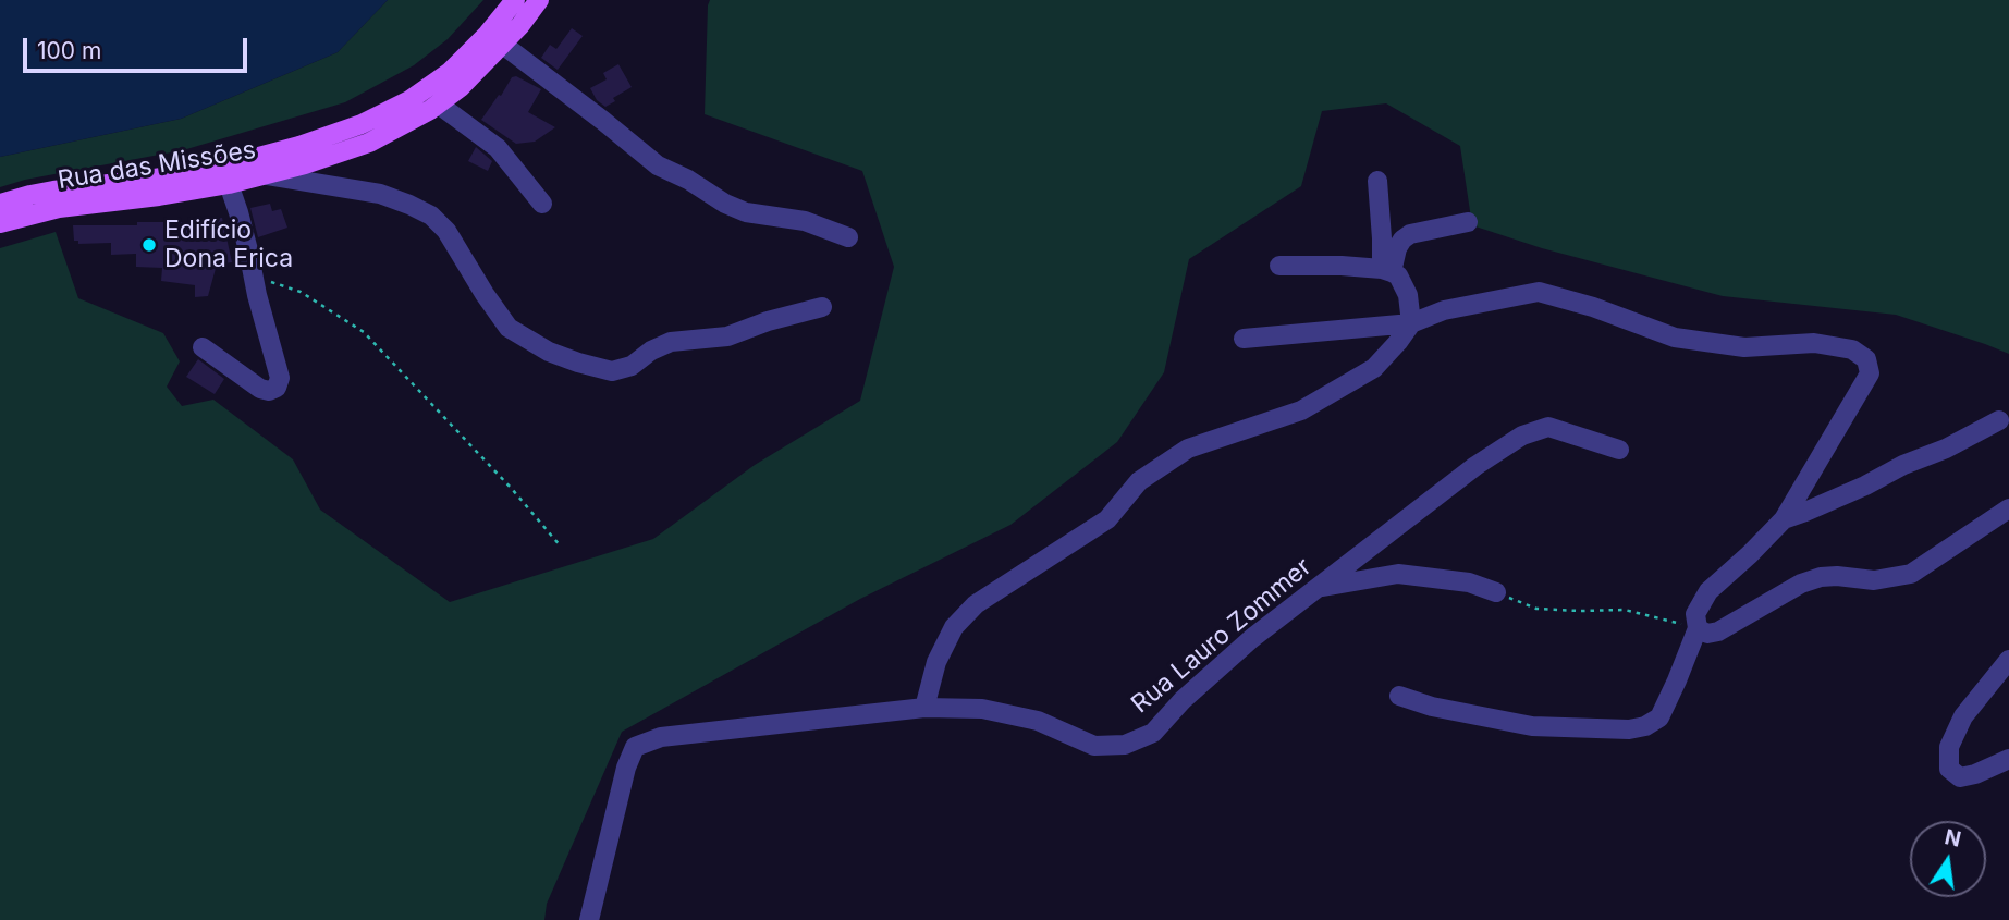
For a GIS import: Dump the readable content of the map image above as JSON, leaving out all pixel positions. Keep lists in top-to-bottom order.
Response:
{
  "streets": {
    "main road": ["Rua das Missões"],
    "street": ["Rua Lauro Zommer"]
  },
  "places": ["Edifício Dona Erica"],
  "scale_bar": "100 m",
  "north": "top"
}
